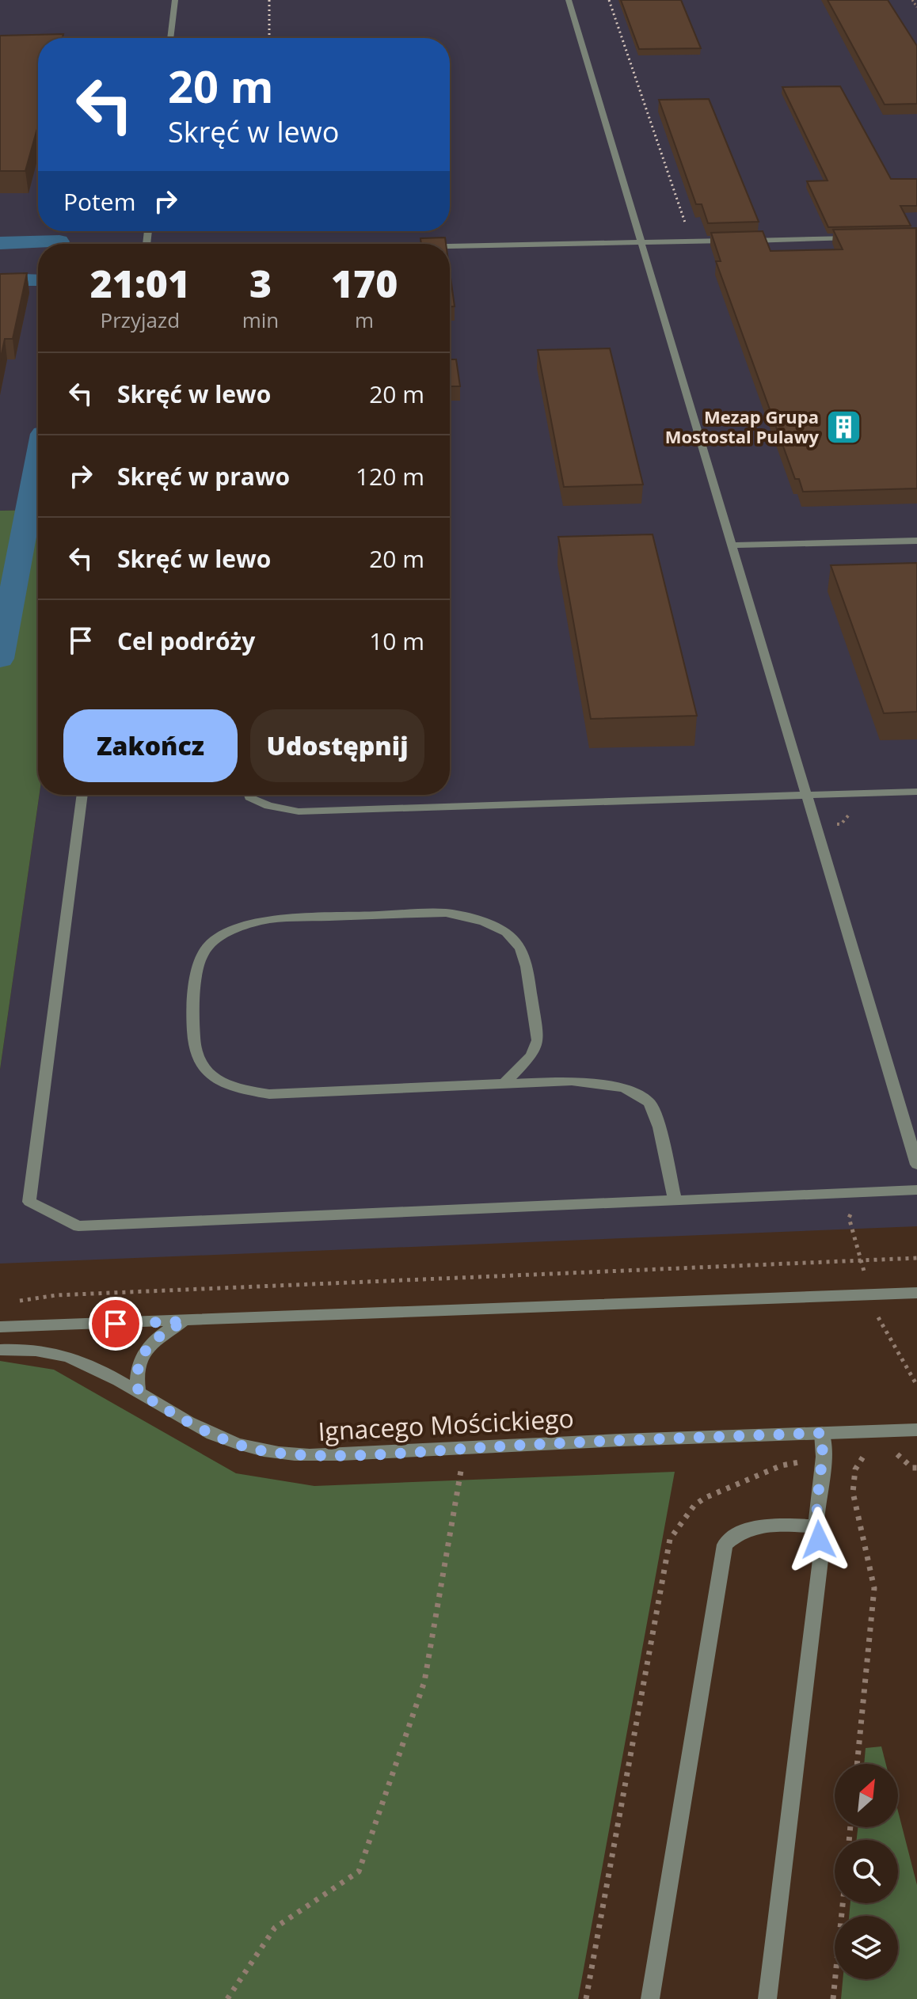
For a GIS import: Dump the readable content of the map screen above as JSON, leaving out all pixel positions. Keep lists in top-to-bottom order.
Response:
{
  "streets": {
    "street": ["Ignacego Mościckiego"]
  },
  "places": {
    "building": ["Mezap Grupa Mostostal Pulawy"]
  },
  "north": "top right",
  "page": {
    "turn": ["20 m", "Skręć w lewo"],
    "then": "Potem",
    "eta": [
      "21:01",
      "Przyjazd",
      "3",
      "min",
      "170",
      "m"
    ],
    "list": [
      {
        "name": "Skręć w lewo",
        "value": "20 m"
      },
      {
        "name": "Skręć w prawo",
        "value": "120 m"
      },
      {
        "name": "Skręć w lewo",
        "value": "20 m"
      },
      {
        "name": "Cel podróży",
        "value": "10 m"
      }
    ],
    "buttons": ["Zakończ", "Udostępnij"]
  }
}
